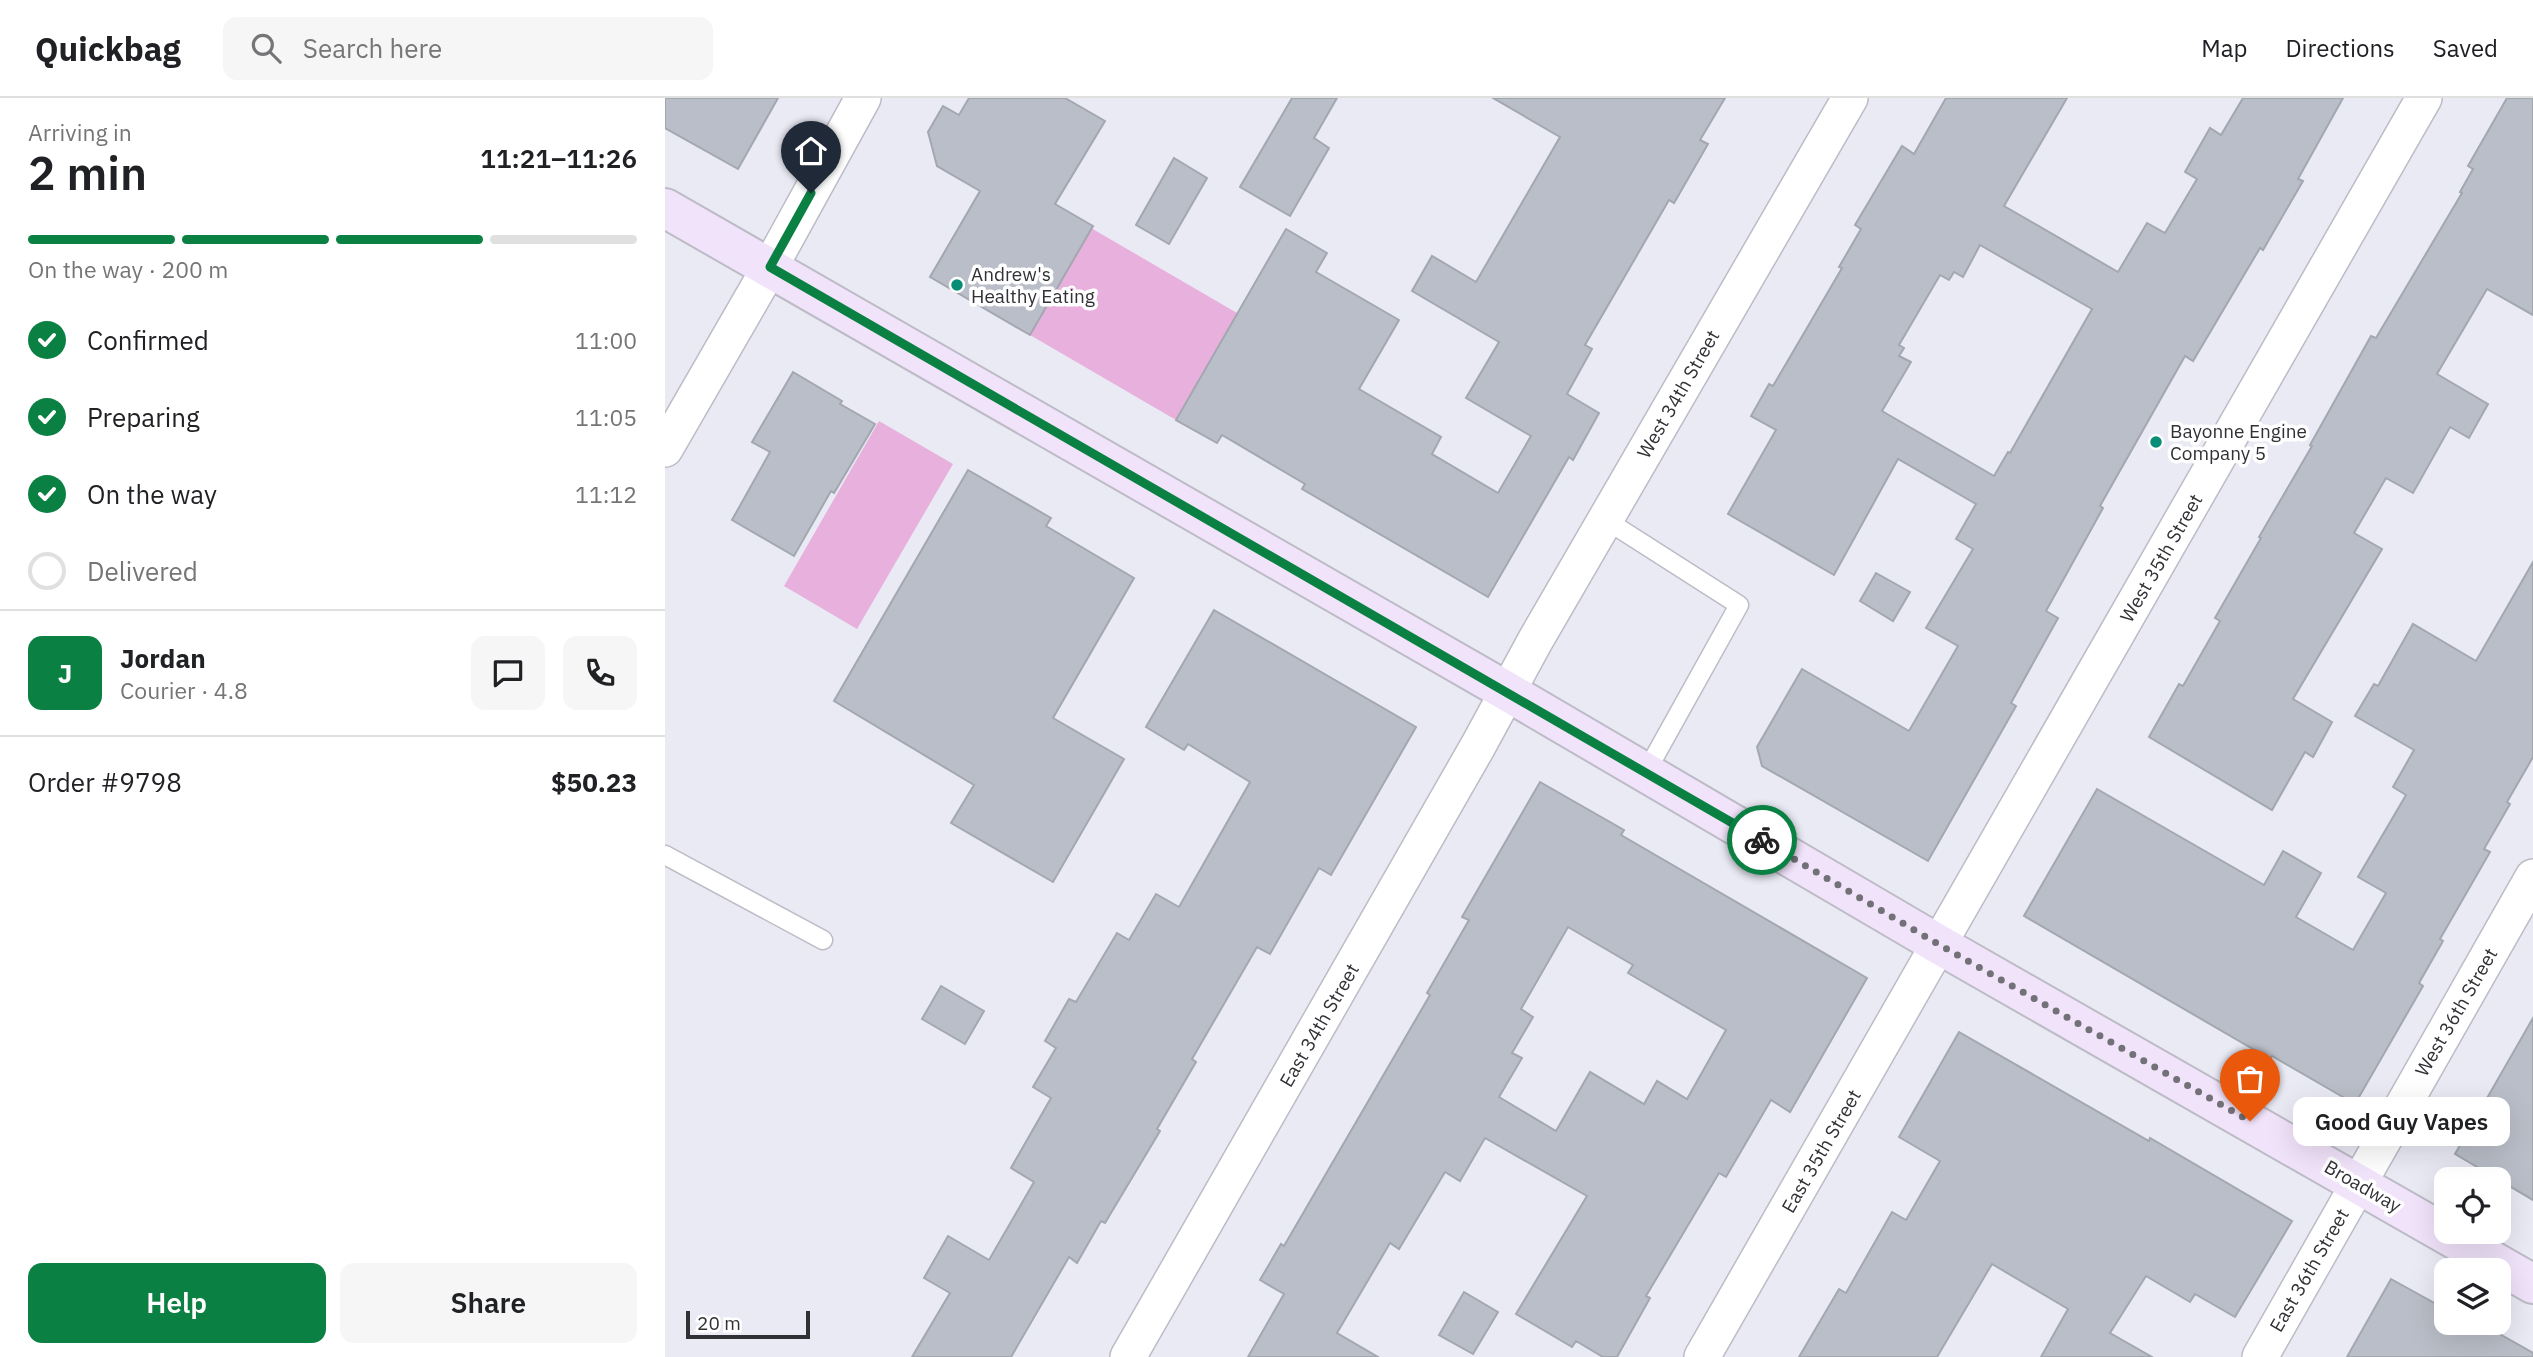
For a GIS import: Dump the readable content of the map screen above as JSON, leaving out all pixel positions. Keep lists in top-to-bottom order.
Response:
{
  "streets": {
    "street": [
      "West 34th Street",
      "West 35th Street",
      "West 36th Street",
      "East 34th Street",
      "East 35th Street",
      "Broadway",
      "East 36th Street"
    ]
  },
  "crossings": [
    ["West 34th Street", "East 34th Street"],
    ["West 34th Street", "Broadway"],
    ["West 35th Street", "East 35th Street"],
    ["West 35th Street", "Broadway"],
    ["West 36th Street", "Broadway"],
    ["West 36th Street", "East 36th Street"],
    ["East 34th Street", "Broadway"],
    ["East 35th Street", "Broadway"],
    ["Broadway", "East 36th Street"]
  ],
  "places": ["Andrew's Healthy Eating", "Bayonne Engine Company 5", "Good Guy Vapes"],
  "scale_bar": "20 m",
  "page": {
    "header": "Quickbag",
    "search": "Search here",
    "nav": ["Map", "Directions", "Saved"],
    "heading": ["2 min", "Arriving in", "11:21–11:26"],
    "panel": [
      "Jordan",
      "Courier · 4.8",
      "Order #9798",
      "$50.23"
    ],
    "bar": "On the way · 200 m",
    "list": [
      ["Confirmed", "11:00"],
      ["Preparing", "11:05"],
      ["On the way", "11:12"],
      "Delivered"
    ],
    "round": "J",
    "bubble": "Good Guy Vapes",
    "buttons": ["Help", "Share"],
    "scale": "20 m"
  }
}
